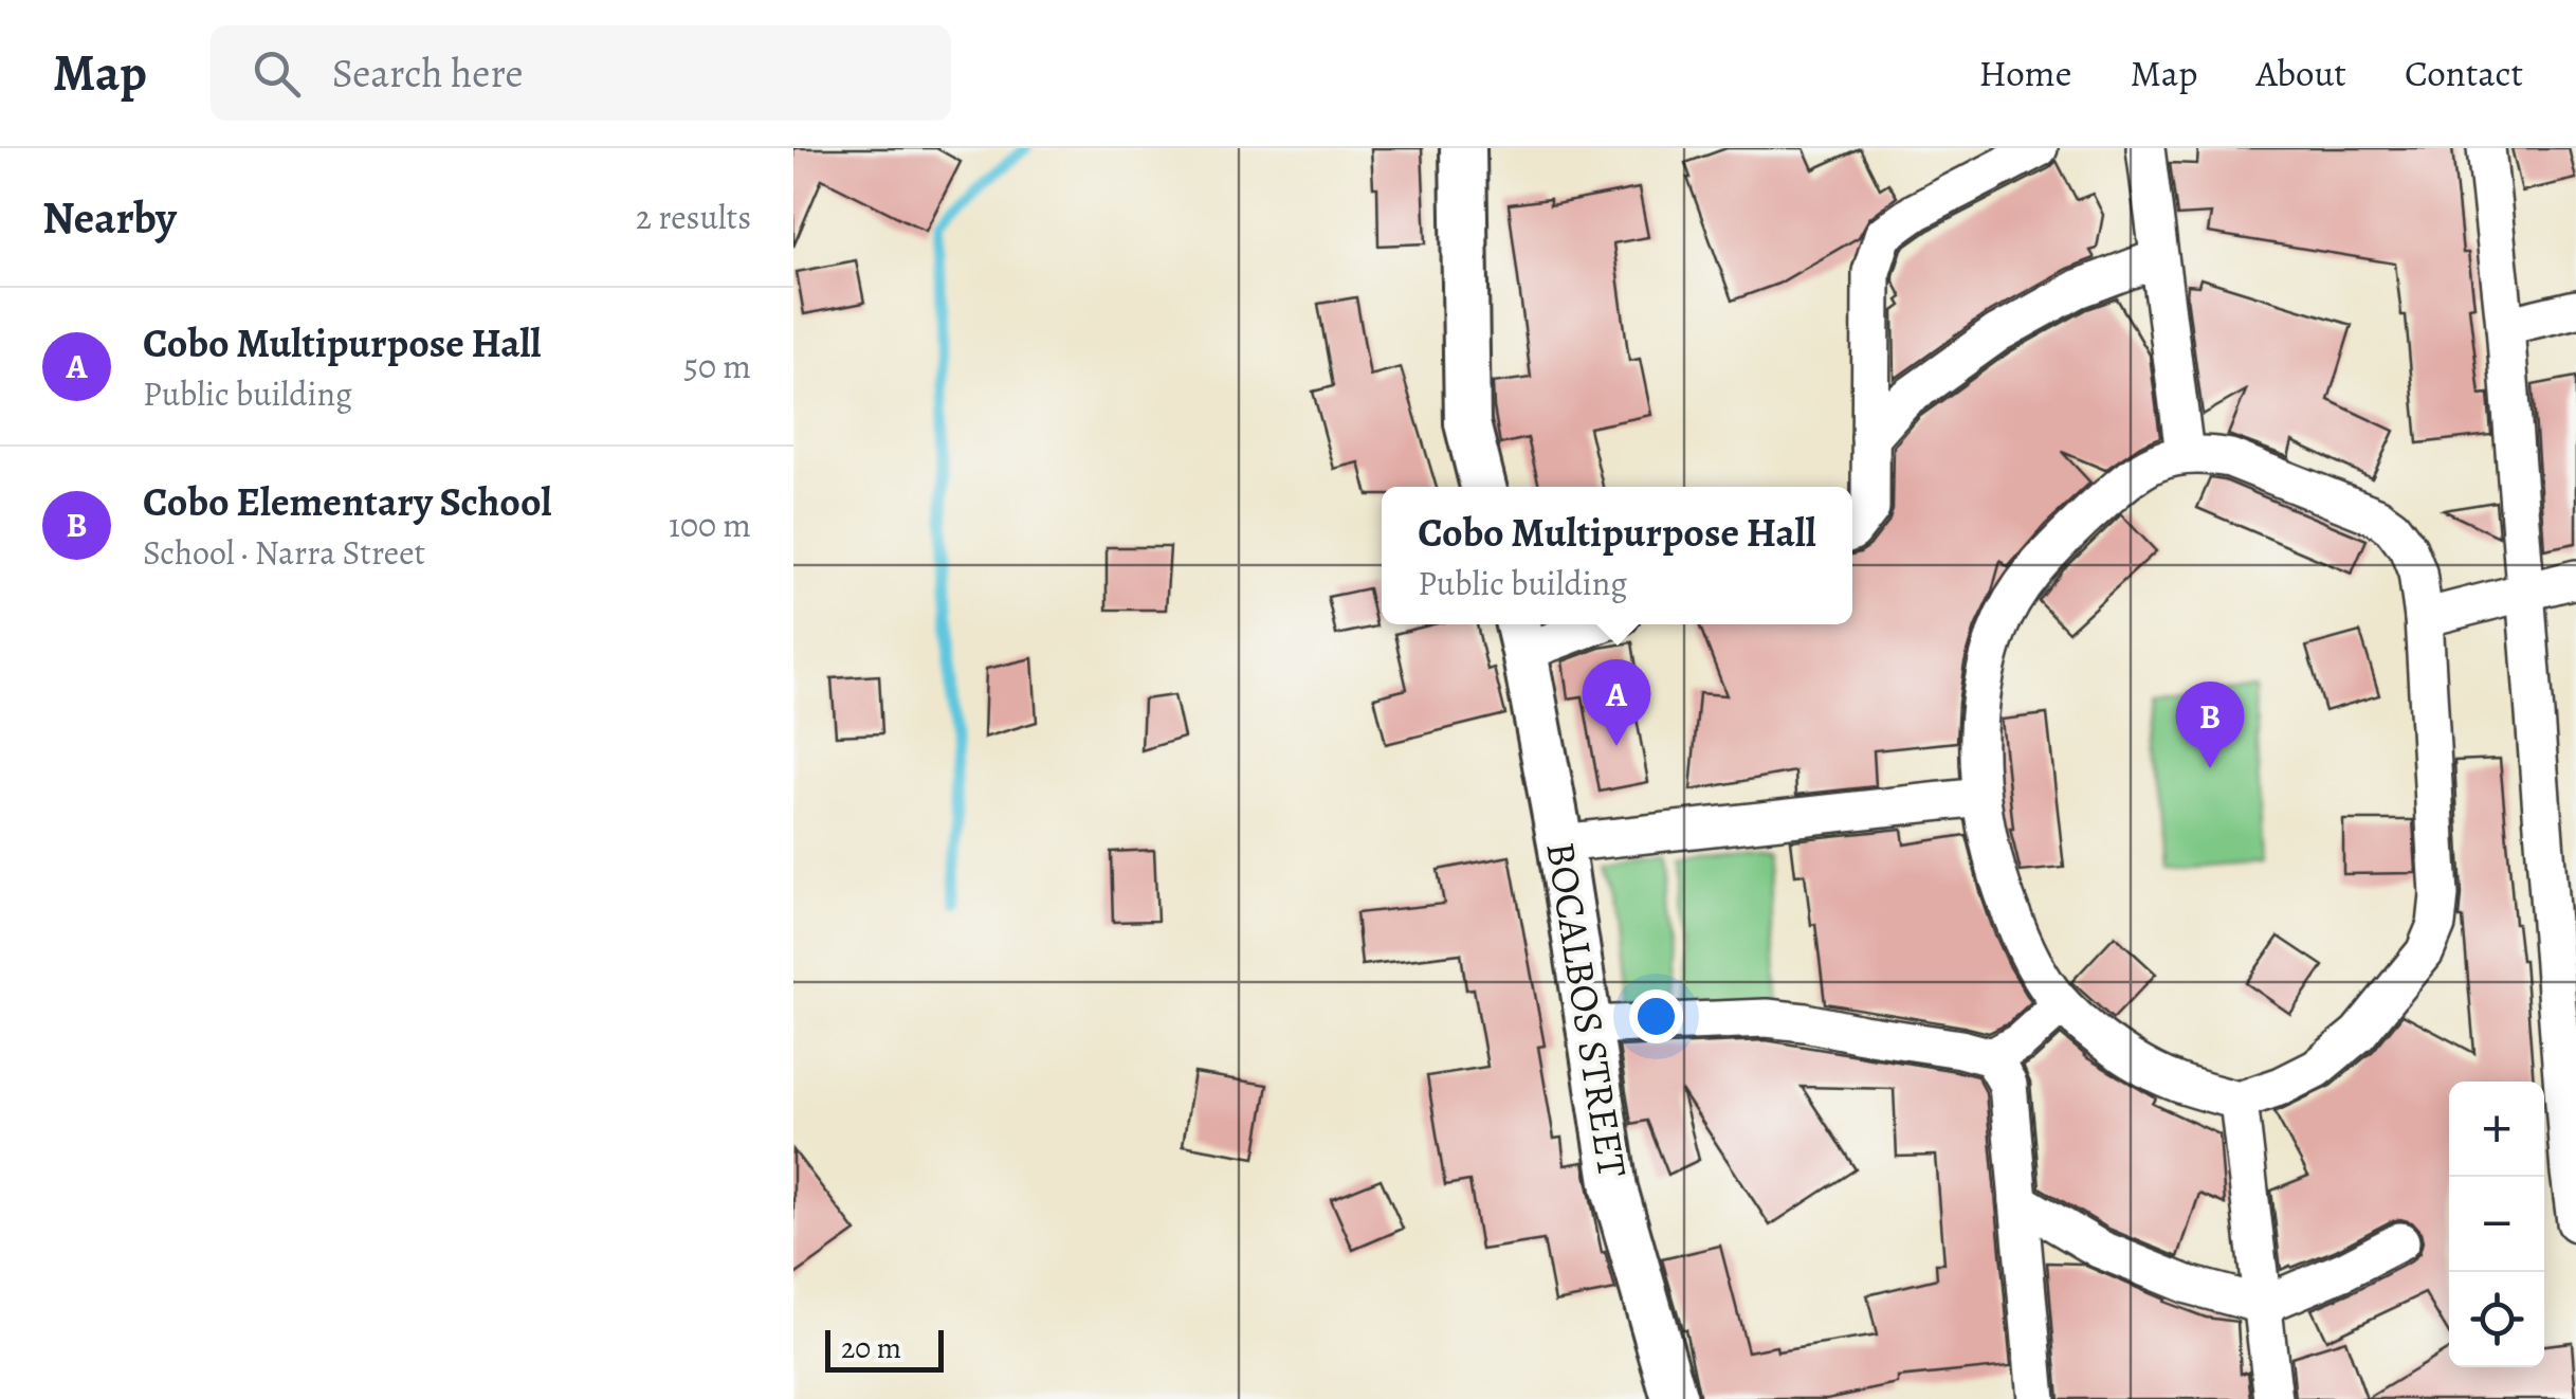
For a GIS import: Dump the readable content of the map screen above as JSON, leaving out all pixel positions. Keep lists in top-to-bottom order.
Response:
{
  "streets": {
    "street": ["BOCALBOS STREET"]
  },
  "scale_bar": "20 m",
  "page": {
    "header": "Map",
    "search": "Search here",
    "nav": [
      "Home",
      "Map",
      "About",
      "Contact"
    ],
    "heading": ["Nearby", "2 results"],
    "list": [
      {
        "mark": "A",
        "name": "Cobo Multipurpose Hall",
        "note": "Public building",
        "value": "50 m"
      },
      {
        "mark": "B",
        "name": "Cobo Elementary School",
        "note": "School · Narra Street",
        "value": "100 m"
      }
    ],
    "popup": ["Cobo Multipurpose Hall", "Public building"],
    "pins": ["A", "B"],
    "map_buttons": ["+", "−"],
    "scale": "20 m"
  }
}
